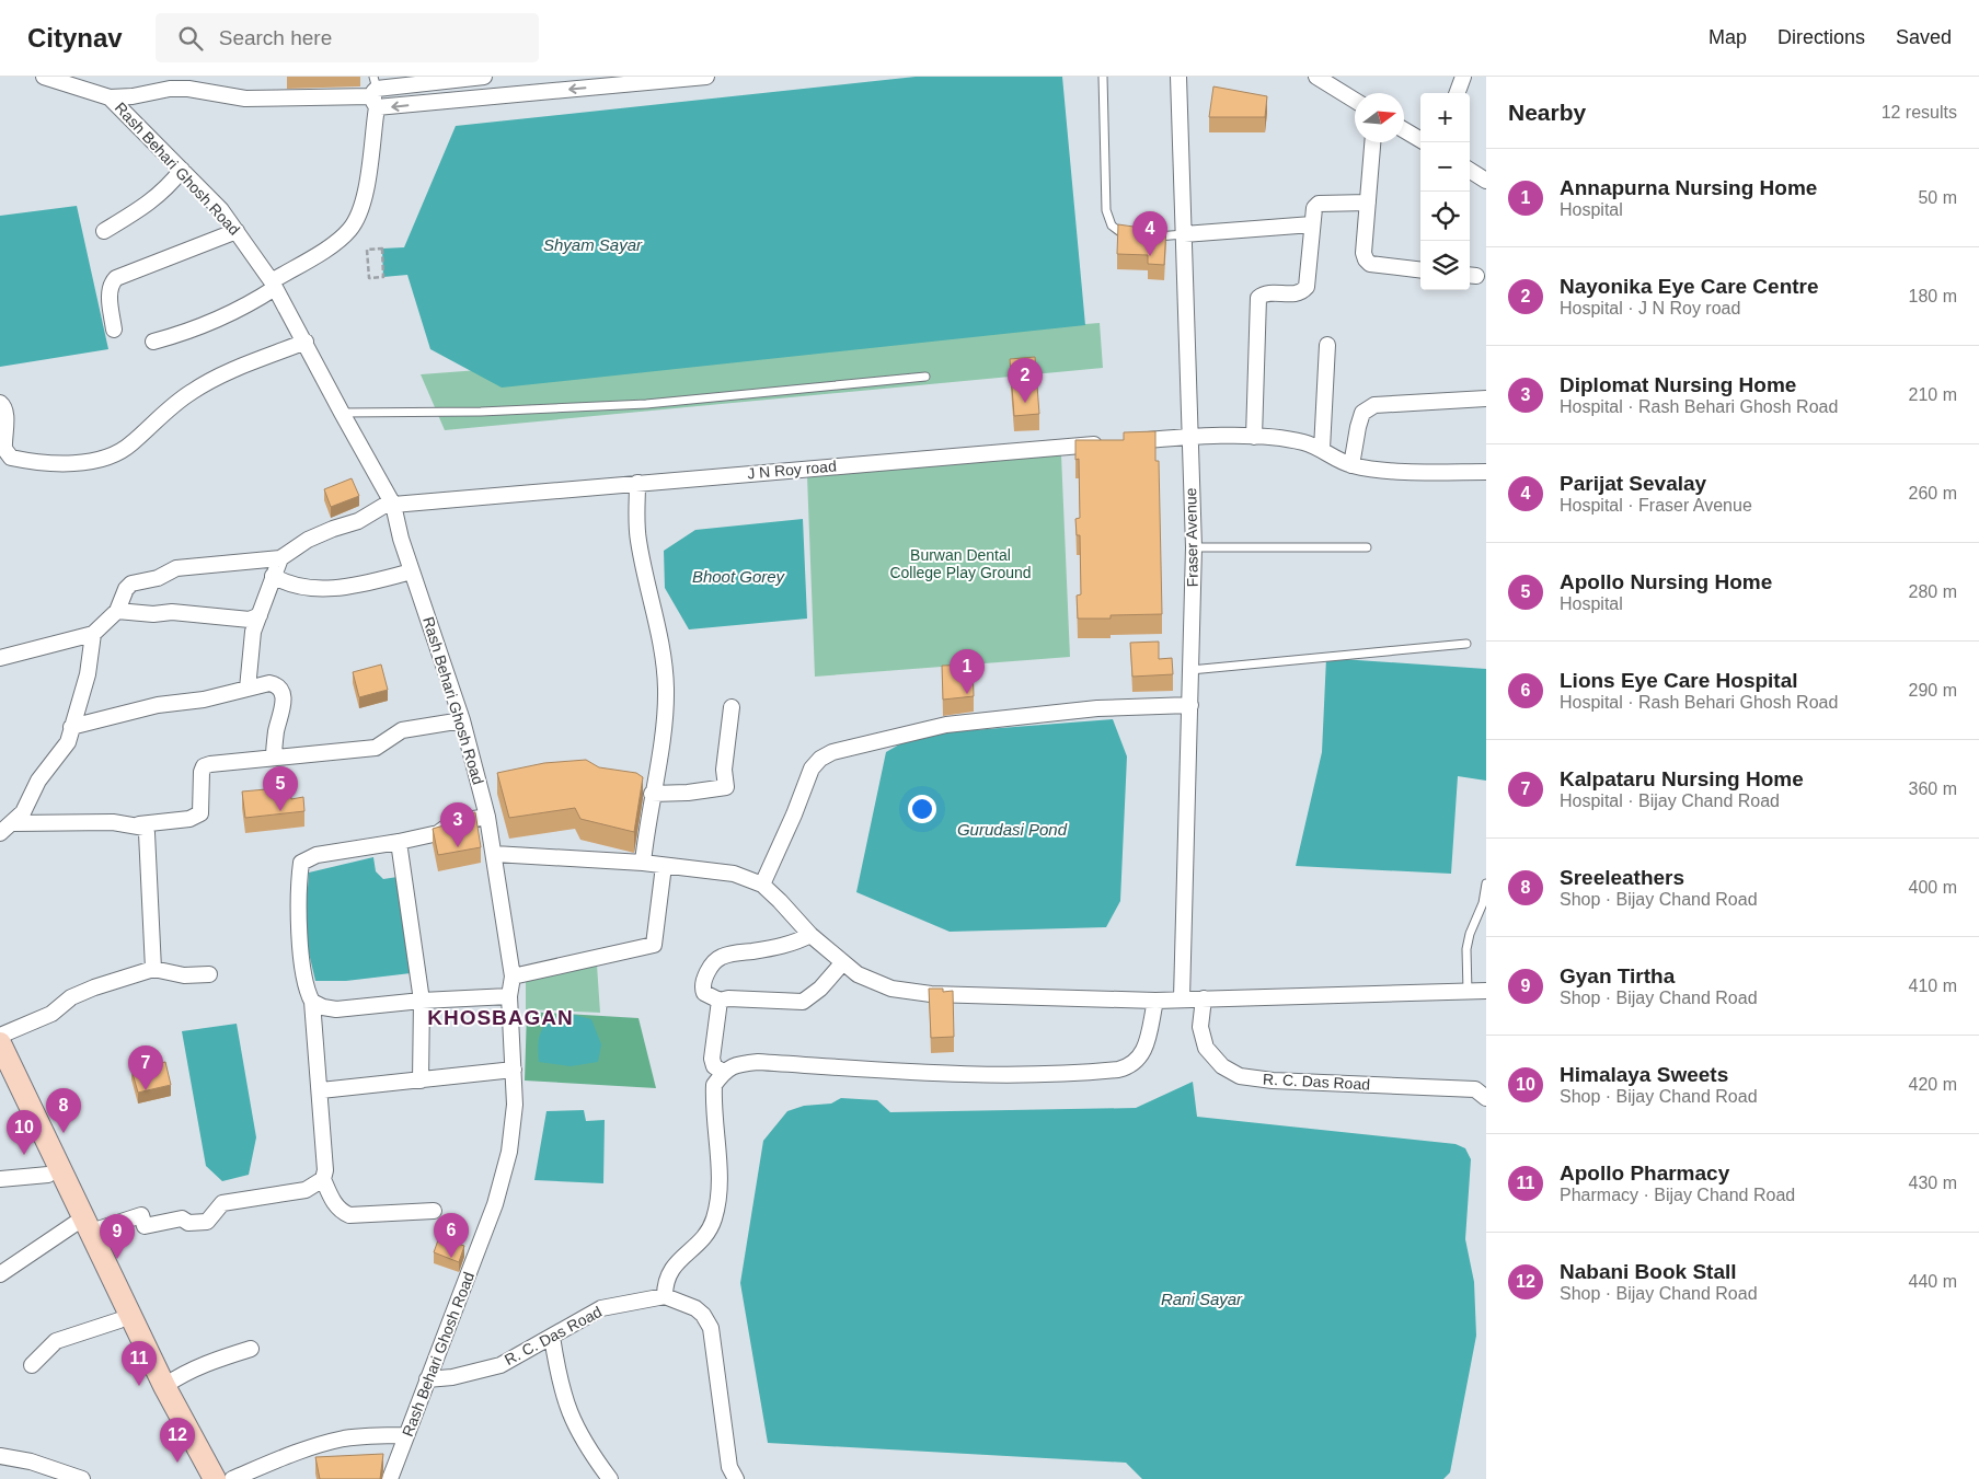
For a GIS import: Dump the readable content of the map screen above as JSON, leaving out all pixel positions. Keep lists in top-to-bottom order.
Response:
{
  "streets": {
    "street": [
      "Rash Behari Ghosh Road",
      "J N Roy road",
      "Fraser Avenue",
      "R. C. Das Road"
    ]
  },
  "crossings": [
    ["Rash Behari Ghosh Road", "J N Roy road"],
    ["Rash Behari Ghosh Road", "R. C. Das Road"],
    ["J N Roy road", "Fraser Avenue"]
  ],
  "districts": ["KHOSBAGAN"],
  "water": [
    "Shyam Sayar",
    "Bhoot Gorey",
    "Gurudasi Pond",
    "Rani Sayar"
  ],
  "parks": ["Burwan Dental College Play Ground"],
  "north": "right",
  "page": {
    "header": "Citynav",
    "search": "Search here",
    "nav": ["Map", "Directions", "Saved"],
    "heading": ["Nearby", "12 results"],
    "map_buttons": ["+", "−"],
    "list": [
      {
        "mark": "1",
        "name": "Annapurna Nursing Home",
        "note": "Hospital",
        "value": "50 m"
      },
      {
        "mark": "2",
        "name": "Nayonika Eye Care Centre",
        "note": "Hospital · J N Roy road",
        "value": "180 m"
      },
      {
        "mark": "3",
        "name": "Diplomat Nursing Home",
        "note": "Hospital · Rash Behari Ghosh Road",
        "value": "210 m"
      },
      {
        "mark": "4",
        "name": "Parijat Sevalay",
        "note": "Hospital · Fraser Avenue",
        "value": "260 m"
      },
      {
        "mark": "5",
        "name": "Apollo Nursing Home",
        "note": "Hospital",
        "value": "280 m"
      },
      {
        "mark": "6",
        "name": "Lions Eye Care Hospital",
        "note": "Hospital · Rash Behari Ghosh Road",
        "value": "290 m"
      },
      {
        "mark": "7",
        "name": "Kalpataru Nursing Home",
        "note": "Hospital · Bijay Chand Road",
        "value": "360 m"
      },
      {
        "mark": "8",
        "name": "Sreeleathers",
        "note": "Shop · Bijay Chand Road",
        "value": "400 m"
      },
      {
        "mark": "9",
        "name": "Gyan Tirtha",
        "note": "Shop · Bijay Chand Road",
        "value": "410 m"
      },
      {
        "mark": "10",
        "name": "Himalaya Sweets",
        "note": "Shop · Bijay Chand Road",
        "value": "420 m"
      },
      {
        "mark": "11",
        "name": "Apollo Pharmacy",
        "note": "Pharmacy · Bijay Chand Road",
        "value": "430 m"
      },
      {
        "mark": "12",
        "name": "Nabani Book Stall",
        "note": "Shop · Bijay Chand Road",
        "value": "440 m"
      }
    ],
    "pins": [
      "4",
      "2",
      "1",
      "5",
      "3",
      "7",
      "8",
      "10",
      "6",
      "9",
      "11",
      "12"
    ]
  }
}
